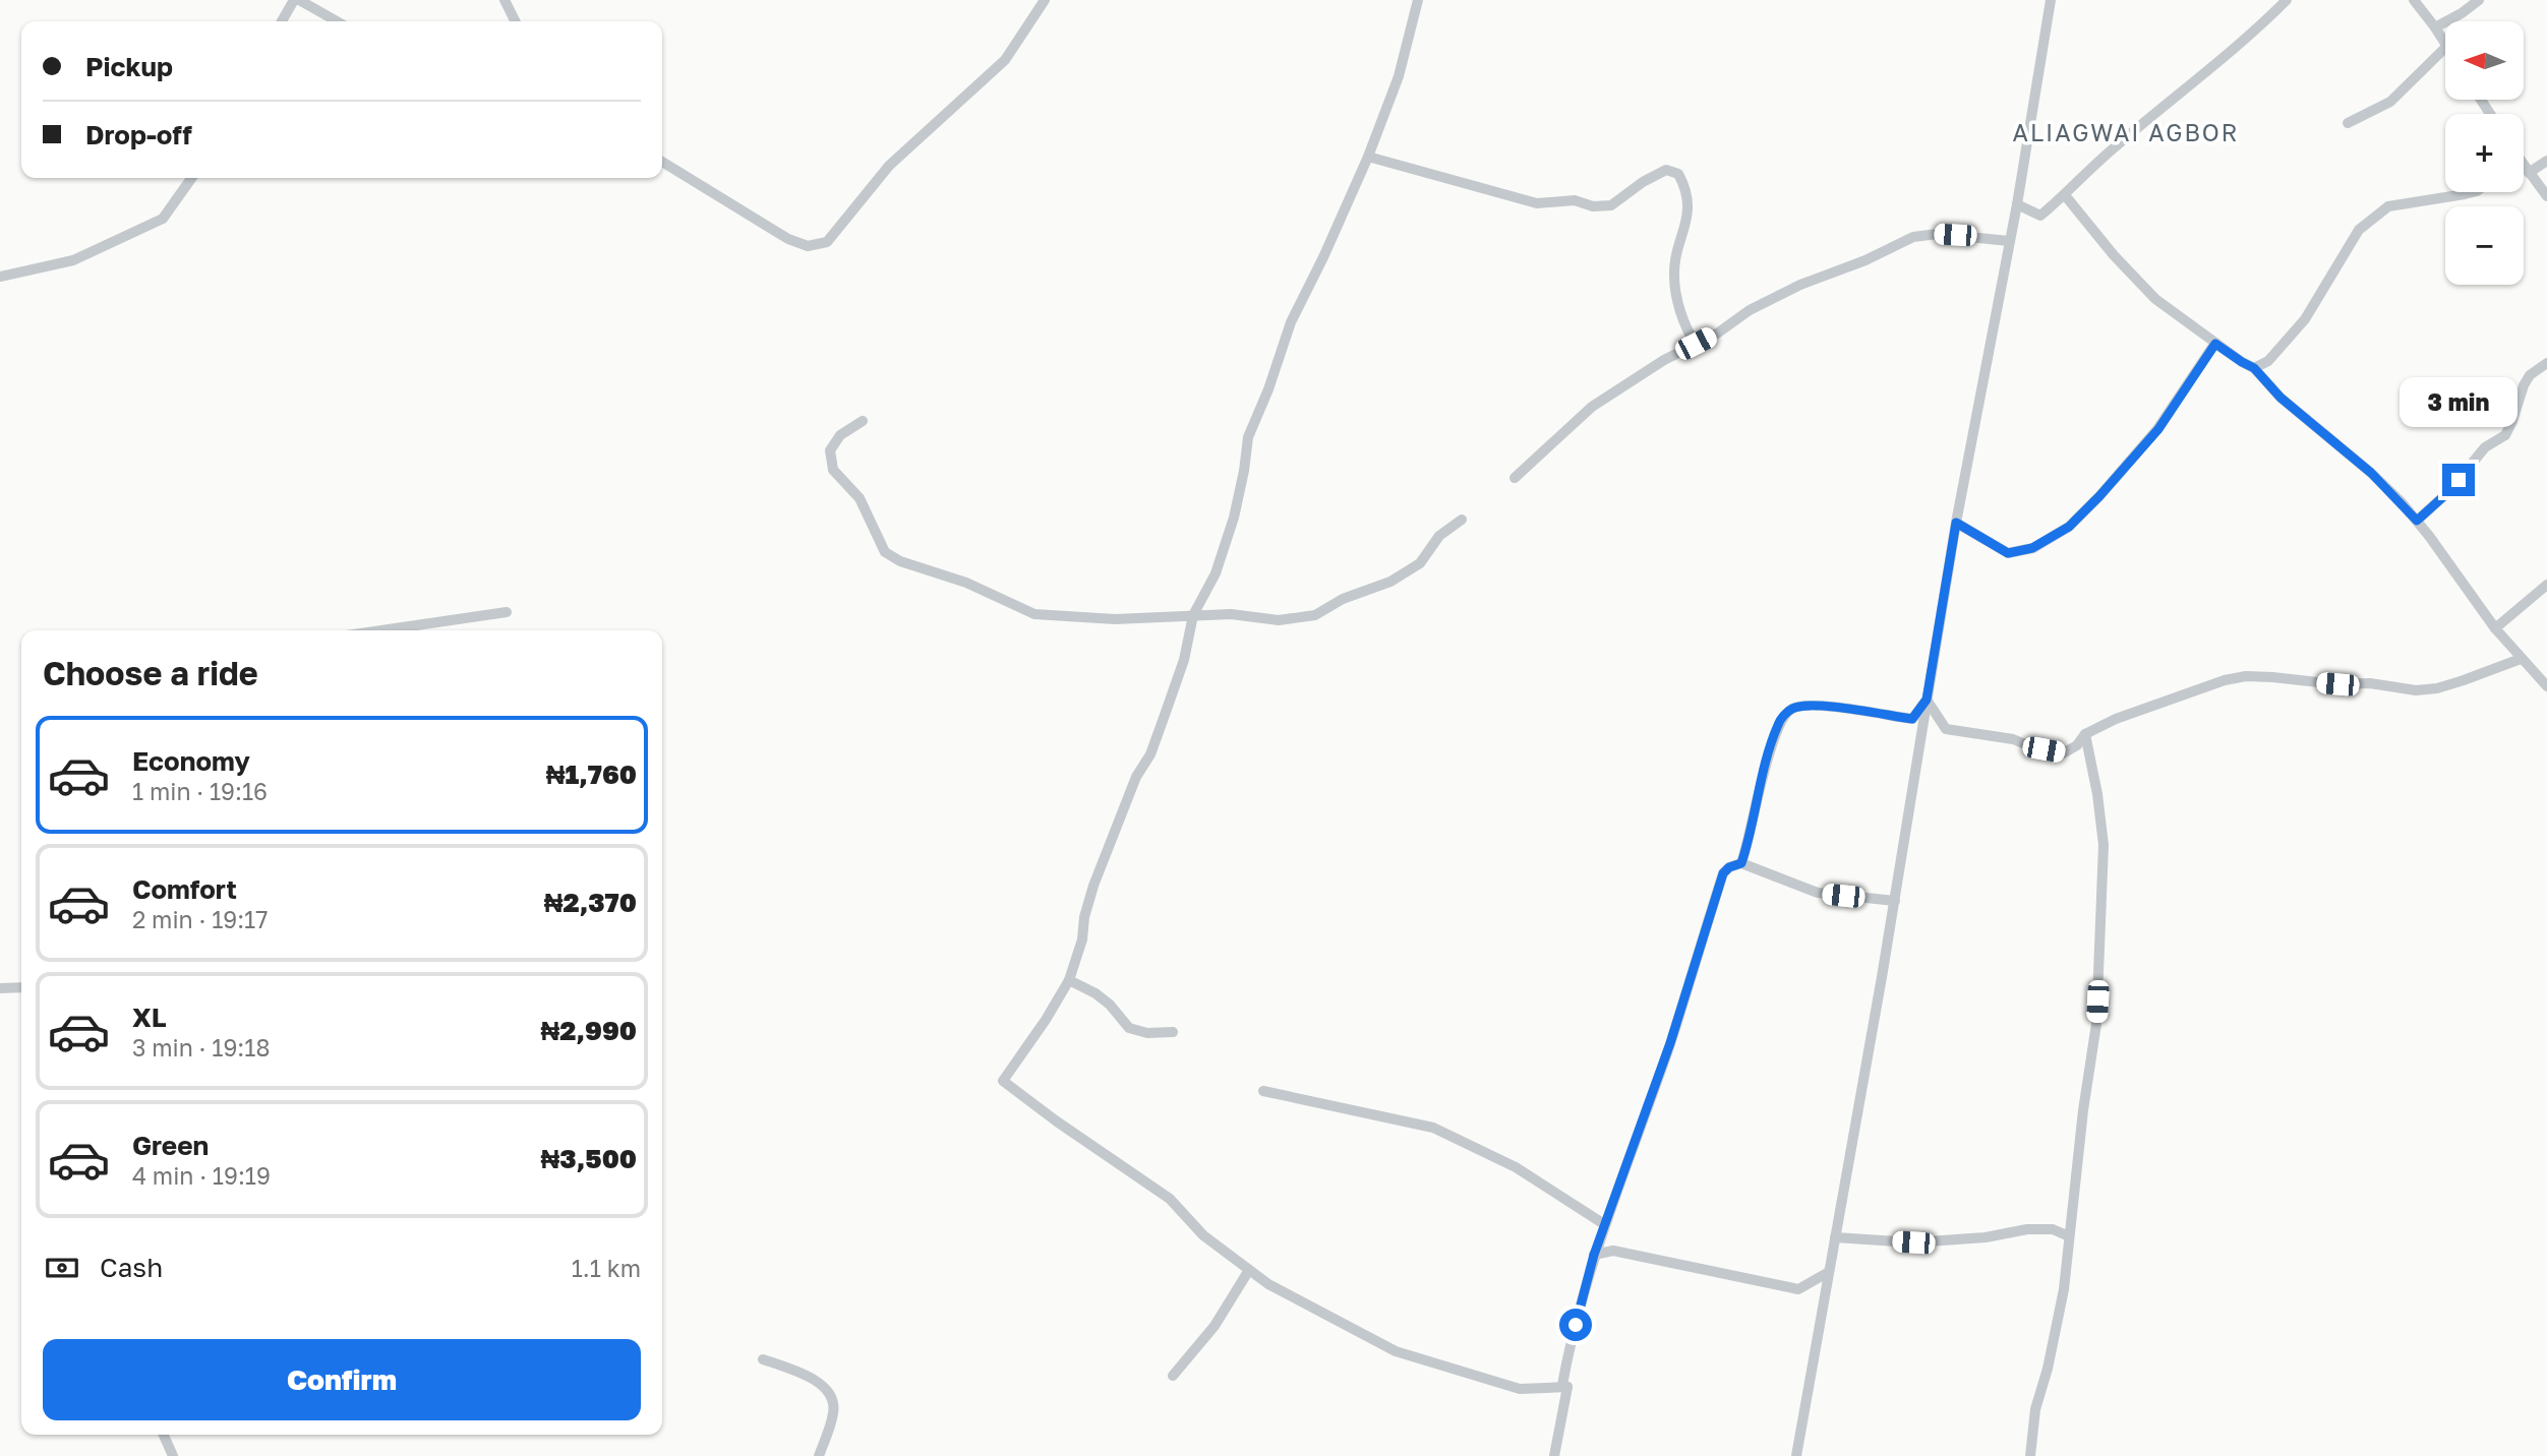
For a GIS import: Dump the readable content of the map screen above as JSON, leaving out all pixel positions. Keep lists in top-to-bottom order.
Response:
{
  "districts": ["ALIAGWAI AGBOR"],
  "north": "left",
  "page": {
    "map_buttons": ["+", "−"],
    "banner": ["Pickup", "Drop-off"],
    "bubble": "3 min",
    "heading": "Choose a ride",
    "list": [
      {
        "name": "Economy",
        "note": "1 min · 19:16",
        "value": "₦1,760"
      },
      {
        "name": "Comfort",
        "note": "2 min · 19:17",
        "value": "₦2,370"
      },
      {
        "name": "XL",
        "note": "3 min · 19:18",
        "value": "₦2,990"
      },
      {
        "name": "Green",
        "note": "4 min · 19:19",
        "value": "₦3,500"
      }
    ],
    "pay": ["Cash", "1.1 km"],
    "buttons": "Confirm"
  }
}
